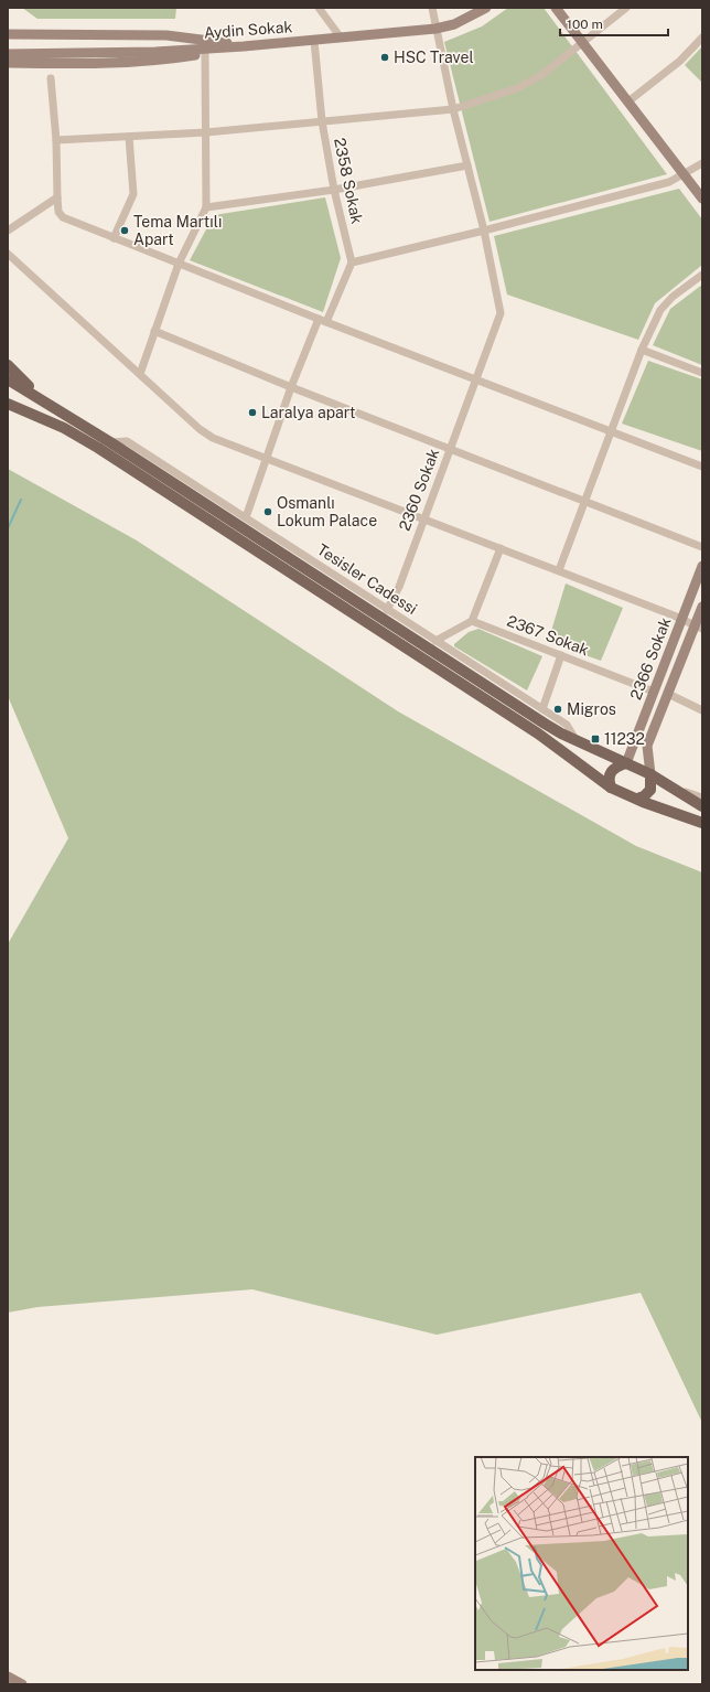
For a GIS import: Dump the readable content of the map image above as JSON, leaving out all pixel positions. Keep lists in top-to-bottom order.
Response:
{
  "streets": {
    "street": [
      "Aydin Sokak",
      "2358 Sokak",
      "2360 Sokak",
      "Tesisler Cadessi",
      "2367 Sokak",
      "2366 Sokak"
    ]
  },
  "crossings": [
    ["Aydin Sokak", "2358 Sokak"],
    ["Aydin Sokak", "2360 Sokak"],
    ["2360 Sokak", "Tesisler Cadessi"],
    ["2367 Sokak", "2366 Sokak"]
  ],
  "places": {
    "other": [
      "HSC Travel",
      "Tema Martılı Apart",
      "Laralya apart",
      "Osmanlı Lokum Palace",
      "Migros"
    ],
    "transit": ["11232"]
  },
  "scale_bar": "100 m"
}
